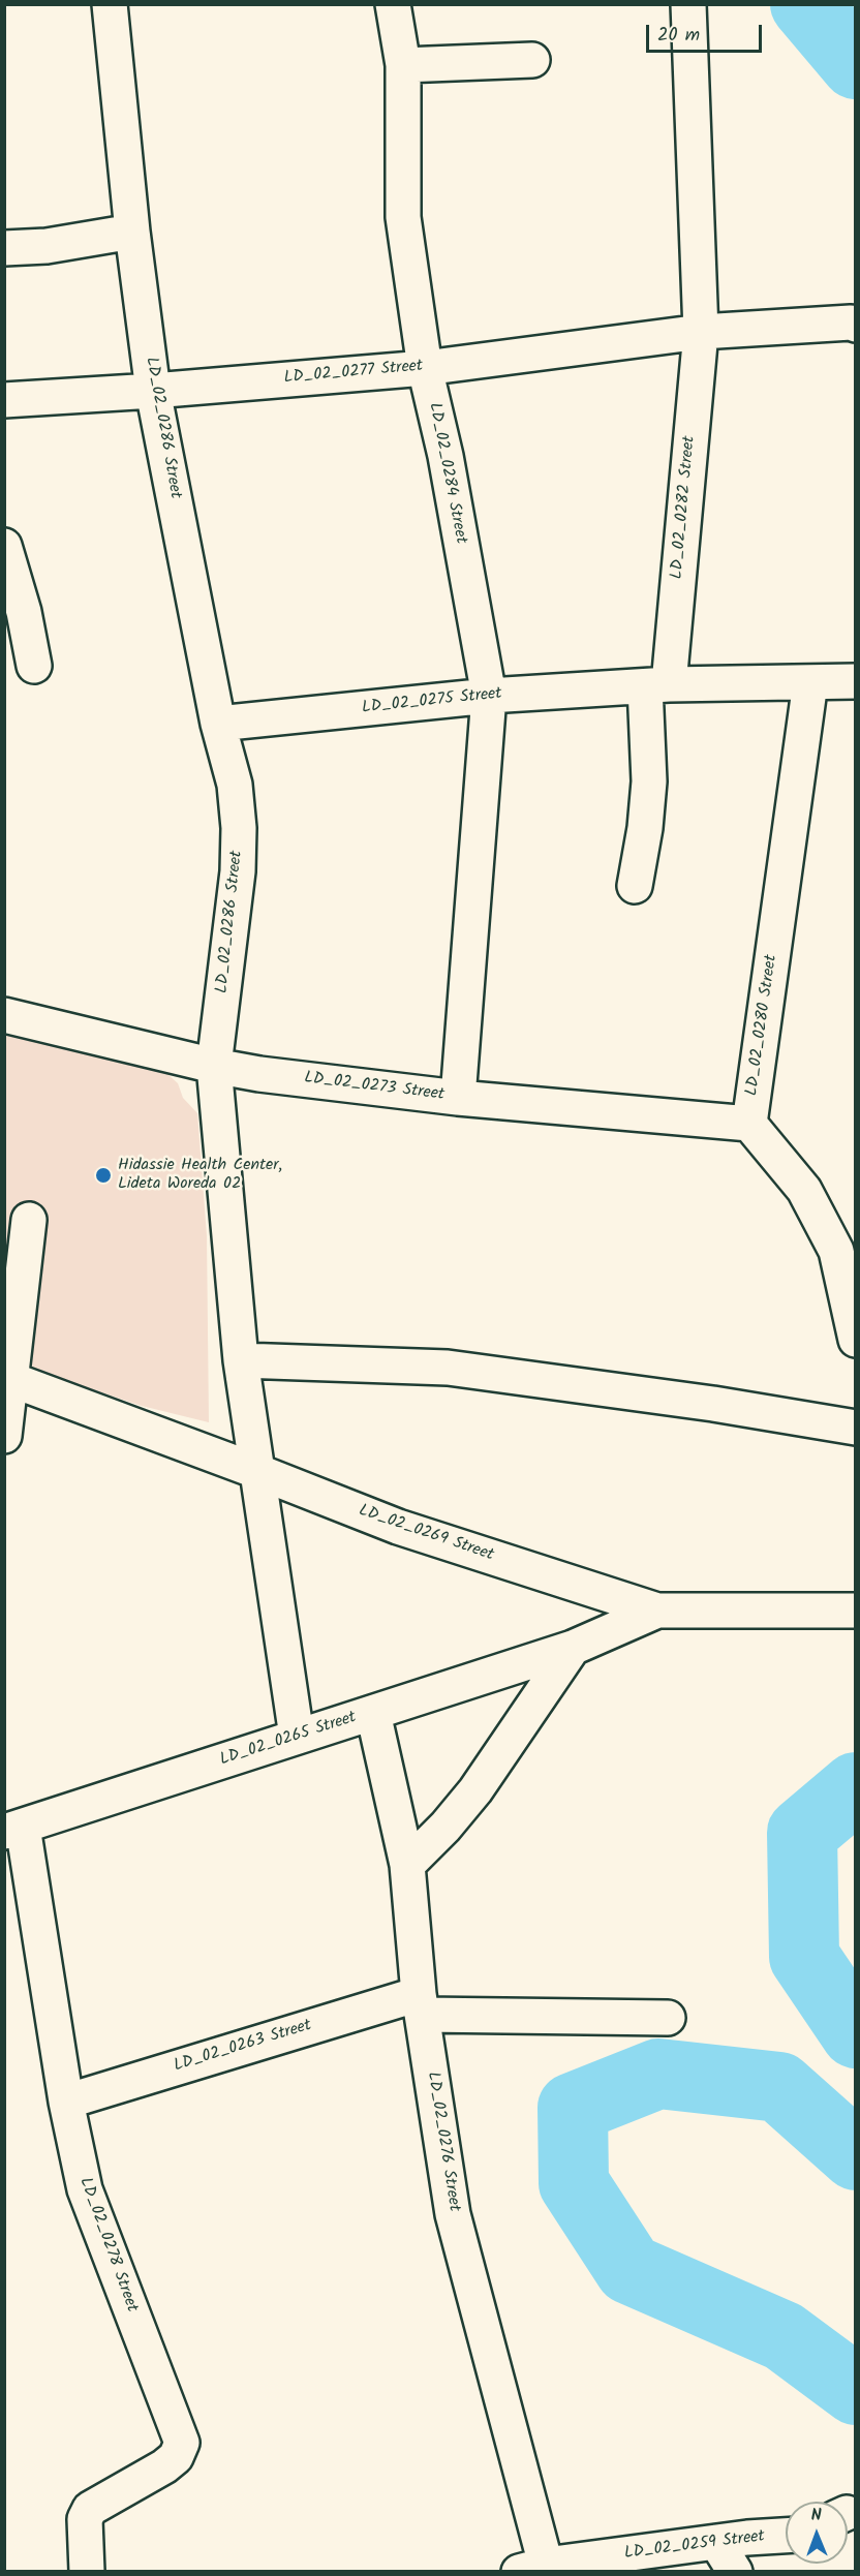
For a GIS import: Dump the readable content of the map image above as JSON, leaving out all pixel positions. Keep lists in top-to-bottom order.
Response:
{
  "streets": {
    "street": [
      "LD_02_0277 Street",
      "LD_02_0286 Street",
      "LD_02_0284 Street",
      "LD_02_0282 Street",
      "LD_02_0275 Street",
      "LD_02_0280 Street",
      "LD_02_0273 Street",
      "LD_02_0269 Street",
      "LD_02_0265 Street",
      "LD_02_0263 Street",
      "LD_02_0276 Street",
      "LD_02_0278 Street",
      "LD_02_0259 Street"
    ]
  },
  "crossings": [
    ["LD_02_0277 Street", "LD_02_0286 Street"],
    ["LD_02_0277 Street", "LD_02_0284 Street"],
    ["LD_02_0277 Street", "LD_02_0282 Street"],
    ["LD_02_0286 Street", "LD_02_0275 Street"],
    ["LD_02_0286 Street", "LD_02_0273 Street"],
    ["LD_02_0286 Street", "LD_02_0269 Street"],
    ["LD_02_0286 Street", "LD_02_0265 Street"],
    ["LD_02_0284 Street", "LD_02_0275 Street"],
    ["LD_02_0284 Street", "LD_02_0273 Street"],
    ["LD_02_0282 Street", "LD_02_0275 Street"],
    ["LD_02_0275 Street", "LD_02_0280 Street"],
    ["LD_02_0280 Street", "LD_02_0273 Street"],
    ["LD_02_0269 Street", "LD_02_0265 Street"],
    ["LD_02_0265 Street", "LD_02_0276 Street"],
    ["LD_02_0265 Street", "LD_02_0278 Street"],
    ["LD_02_0263 Street", "LD_02_0276 Street"],
    ["LD_02_0263 Street", "LD_02_0278 Street"],
    ["LD_02_0276 Street", "LD_02_0259 Street"]
  ],
  "places": ["Hidassie Health Center, Lideta Woreda 02"],
  "scale_bar": "20 m",
  "north": "top"
}
